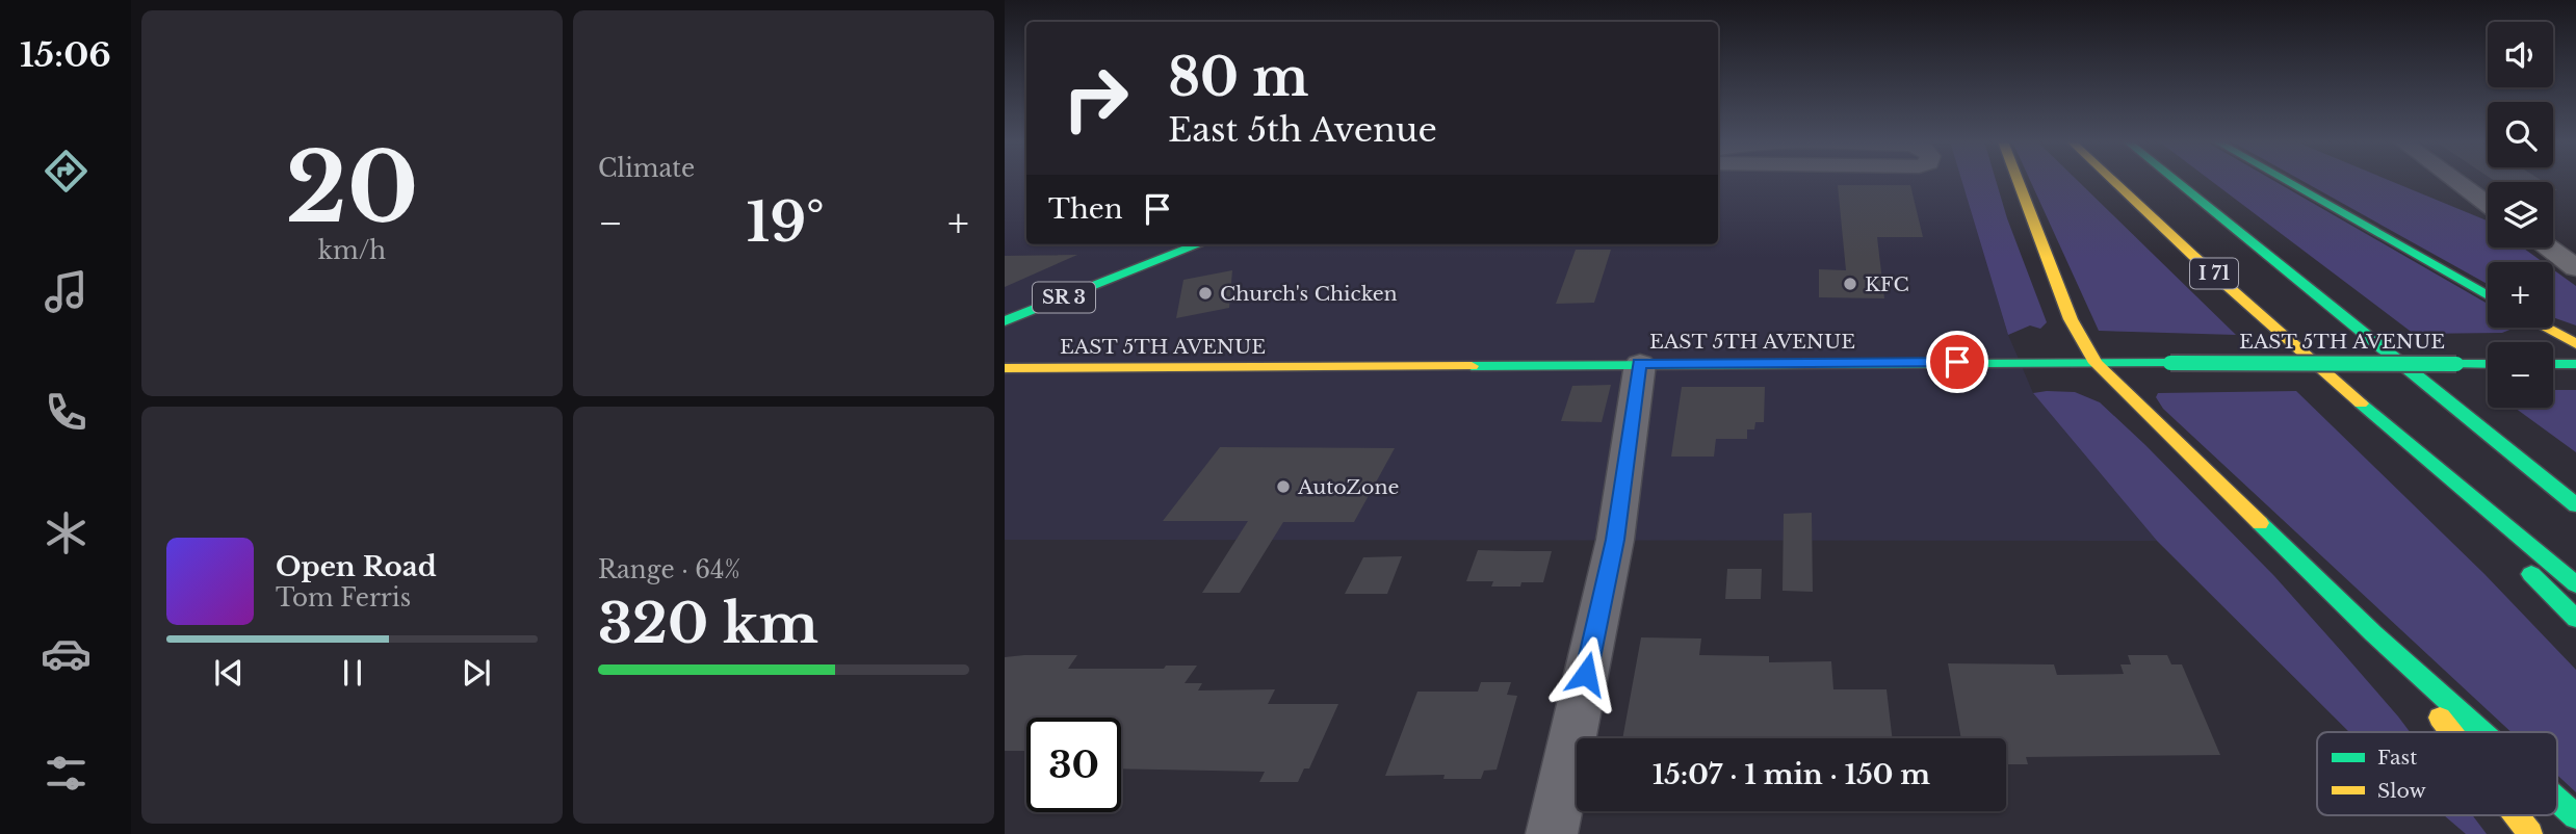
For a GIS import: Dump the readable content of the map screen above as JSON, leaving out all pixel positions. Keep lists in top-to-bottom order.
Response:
{
  "streets": {
    "main road": ["I 71", "SR 3", "EAST 5TH AVENUE"]
  },
  "places": ["KFC", "Church's Chicken", "AutoZone"],
  "legend": ["Fast", "Slow"],
  "page": {
    "tabs": "15:06",
    "tile": [
      ["20", "km/h"],
      "Climate",
      ["Range · 64%", "320 km"]
    ],
    "map_buttons": ["+", "−"],
    "turn": ["80 m", "East 5th Avenue"],
    "then": "Then",
    "heat": ["−", "19°", "+"],
    "song": ["Open Road", "Tom Ferris"],
    "limit": "30",
    "trip": "15:07 · 1 min · 150 m"
  }
}
